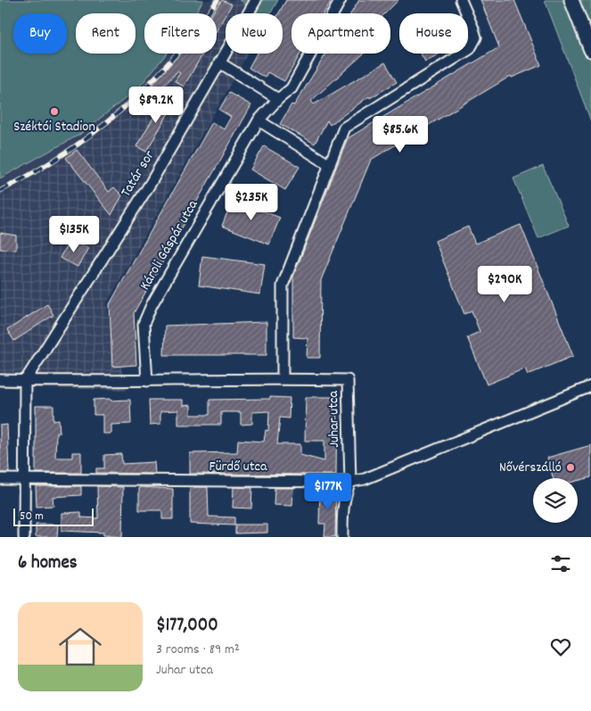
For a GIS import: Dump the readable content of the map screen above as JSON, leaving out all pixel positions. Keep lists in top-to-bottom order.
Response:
{
  "streets": {
    "street": [
      "Tatár sor",
      "Károli Gáspár utca",
      "Juhar utca",
      "Fürdő utca"
    ]
  },
  "crossings": [
    ["Juhar utca", "Fürdő utca"]
  ],
  "places": ["Széktói Stadion", "Nővérszálló"],
  "scale_bar": "50 m",
  "page": {
    "chip": [
      "Buy",
      "Rent",
      "Filters",
      "New",
      "Apartment",
      "House"
    ],
    "price": [
      "$89.2K",
      "$85.6K",
      "$235K",
      "$135K",
      "$290K",
      "$177K"
    ],
    "scale": "50 m",
    "heading": "6 homes",
    "list": [
      {
        "name": "$177,000",
        "note": "3 rooms · 89 m² · Juhar utca"
      }
    ]
  }
}
